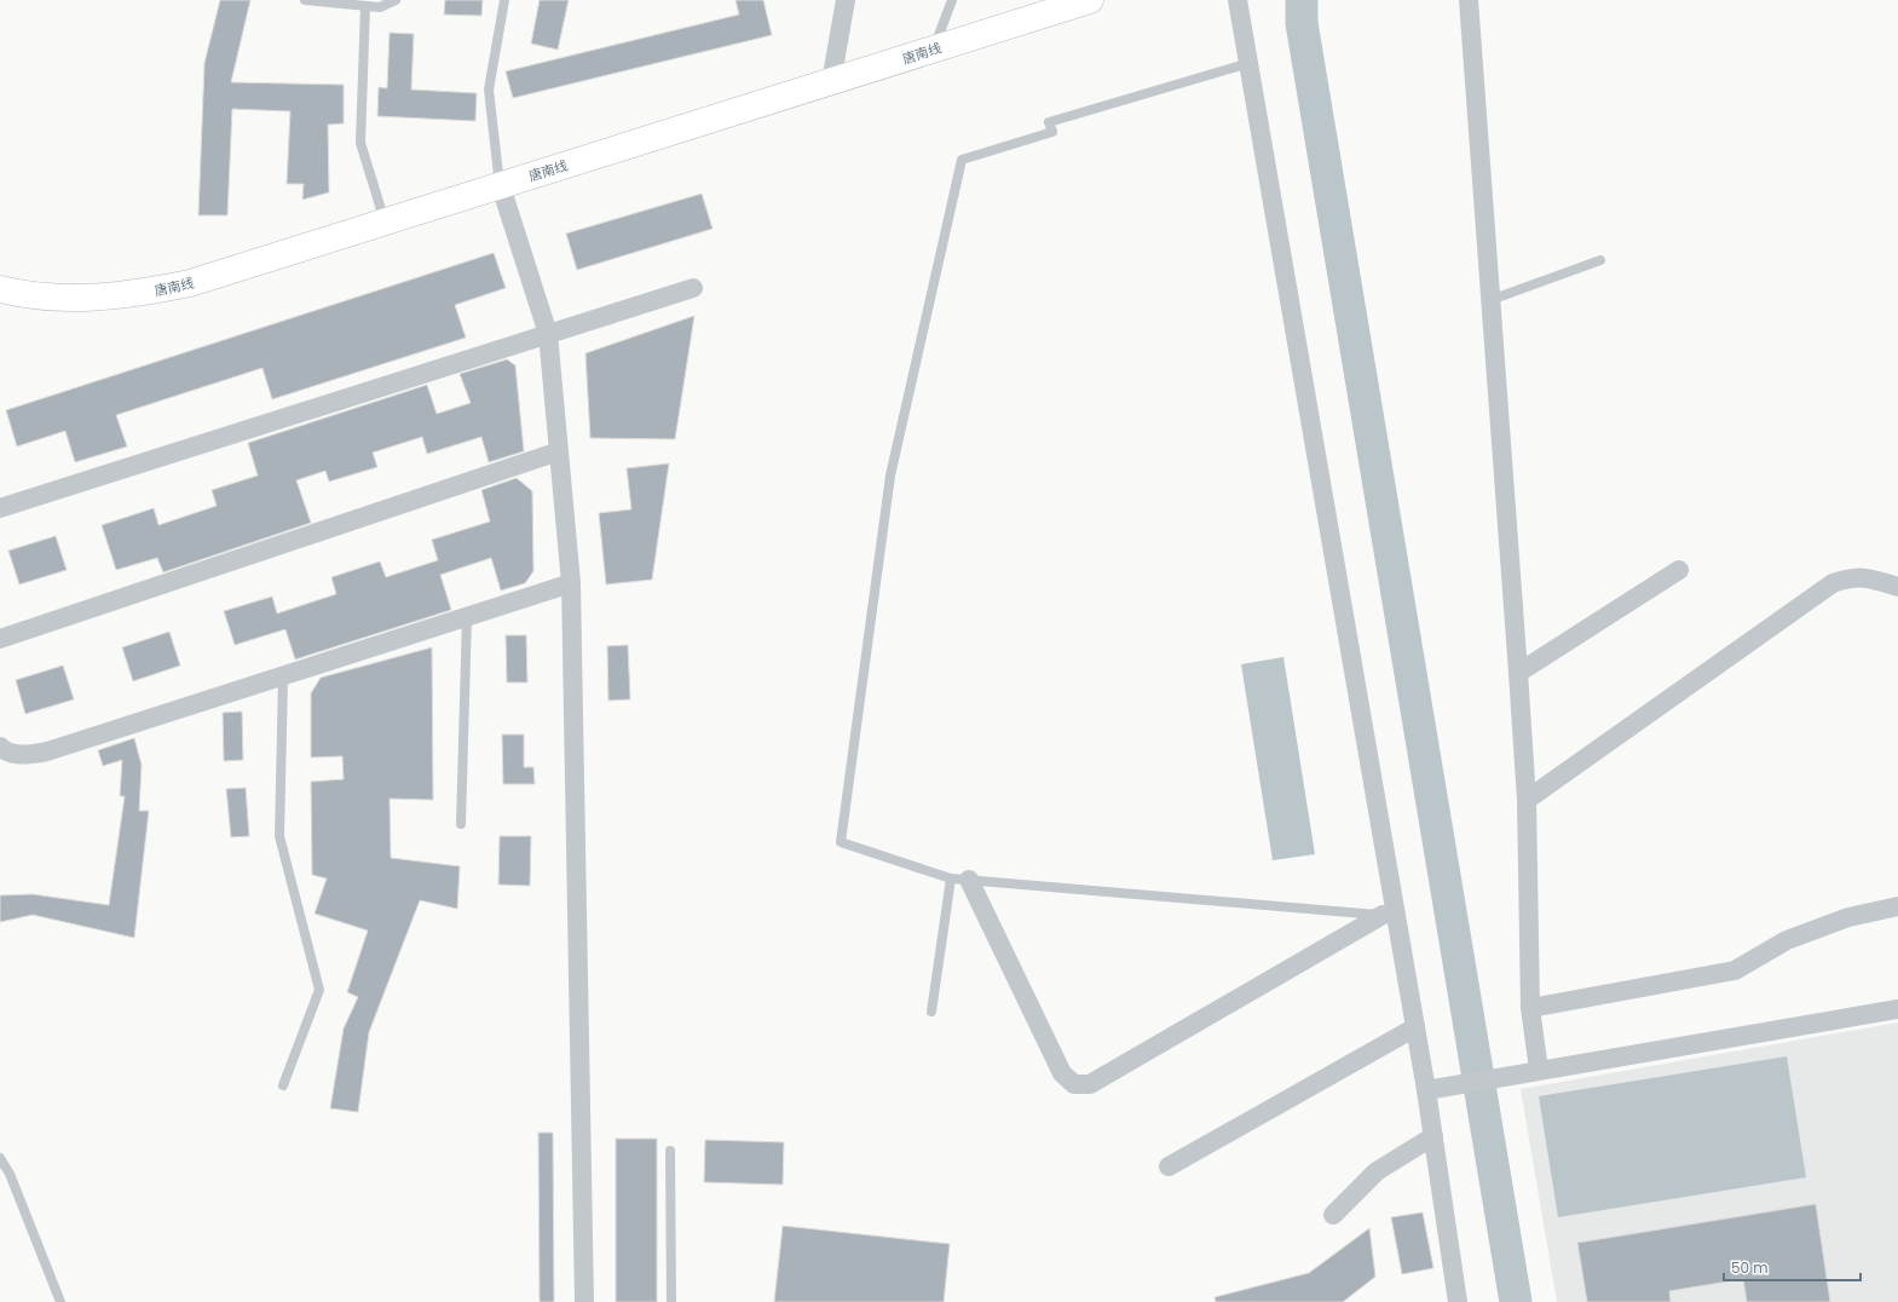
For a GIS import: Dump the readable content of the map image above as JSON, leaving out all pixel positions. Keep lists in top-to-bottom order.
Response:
{
  "streets": {
    "street": ["唐南线"]
  },
  "scale_bar": "50 m"
}
